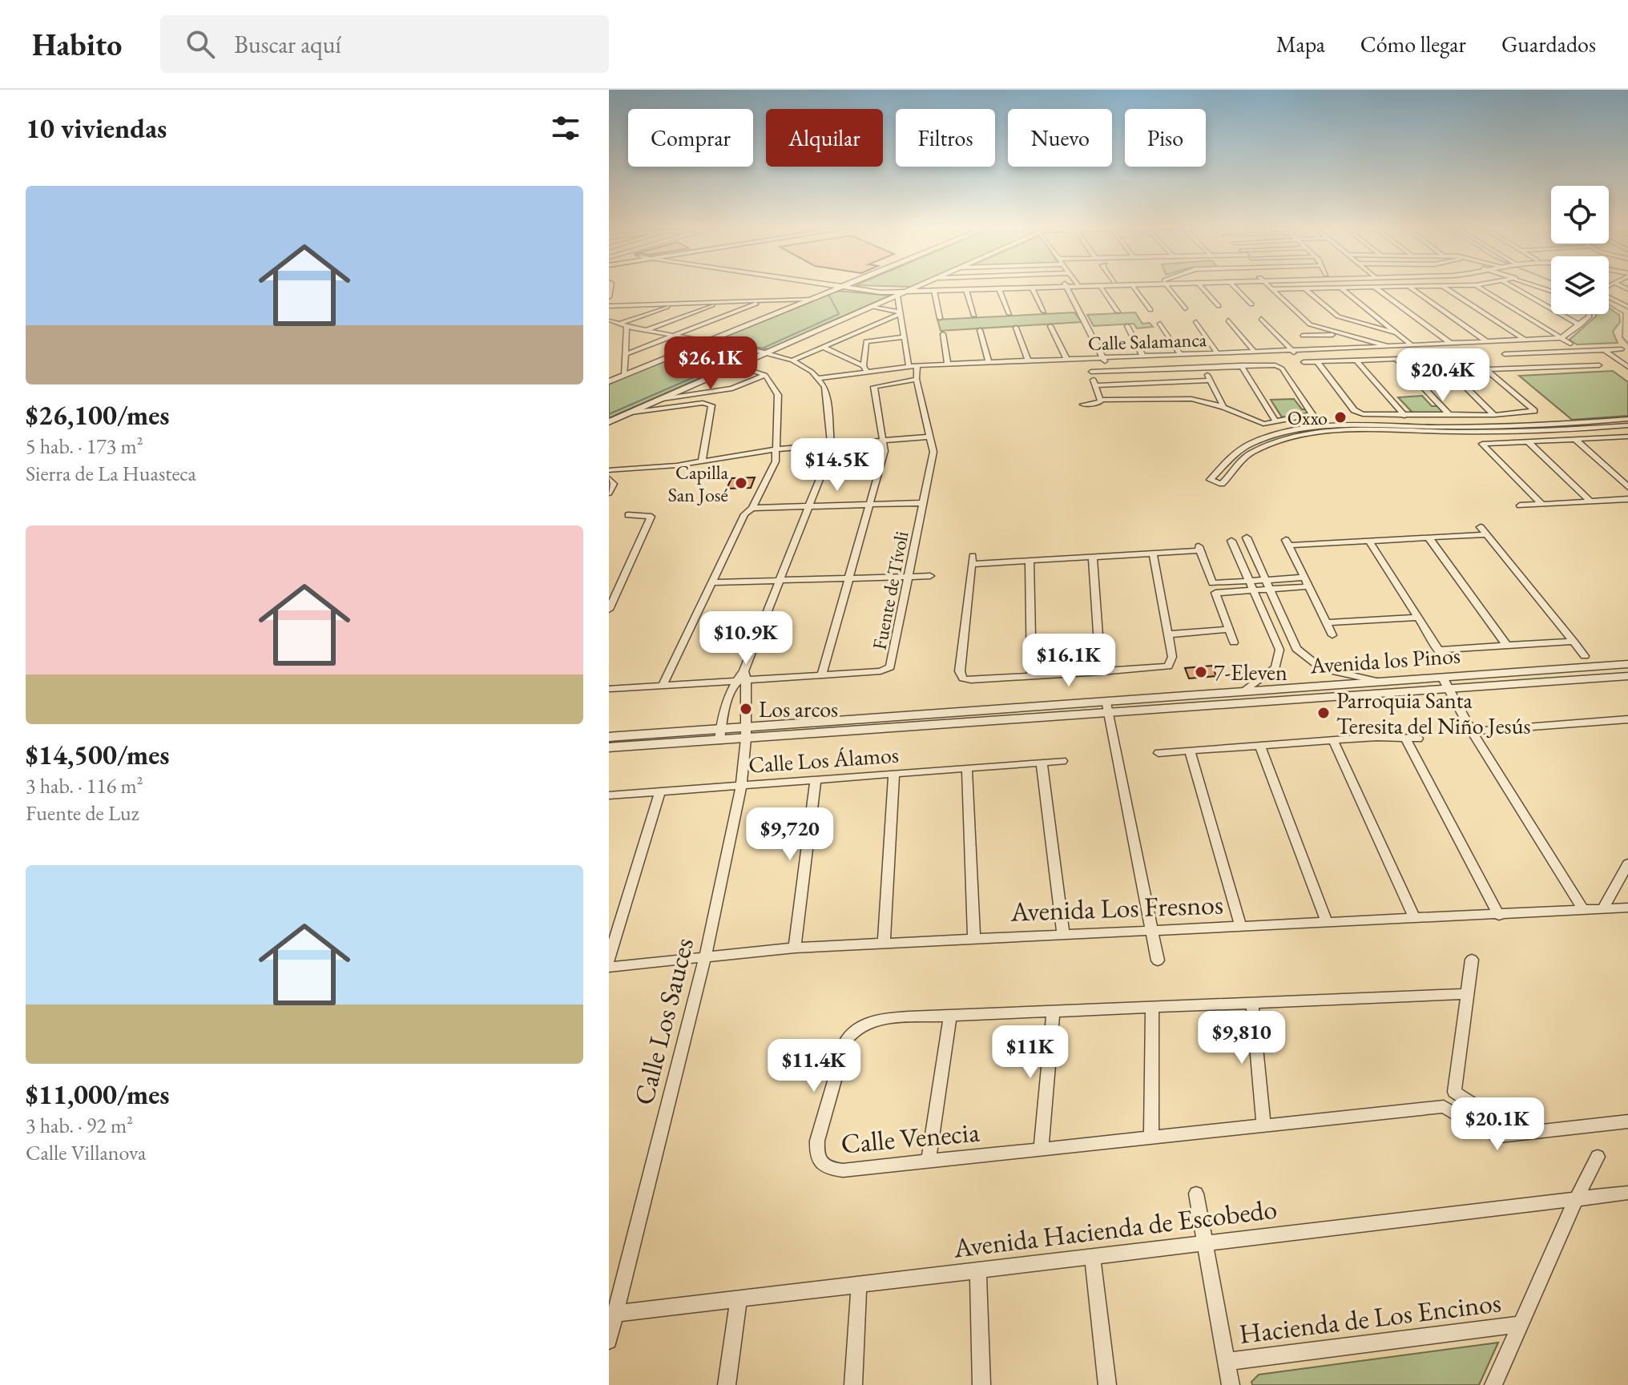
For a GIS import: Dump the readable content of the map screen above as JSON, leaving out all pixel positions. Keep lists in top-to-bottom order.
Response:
{
  "streets": {
    "street": [
      "Calle Salamanca",
      "Fuente de Tívoli",
      "Avenida los Pinos",
      "Calle Los Álamos",
      "Avenida Los Fresnos",
      "Calle Los Sauces",
      "Calle Venecia",
      "Avenida Hacienda de Escobedo",
      "Hacienda de Los Encinos"
    ]
  },
  "crossings": [
    ["Calle Salamanca", "Fuente de Tívoli"],
    ["Avenida los Pinos", "Calle Los Sauces"],
    ["Calle Los Álamos", "Calle Los Sauces"],
    ["Avenida Los Fresnos", "Calle Los Sauces"],
    ["Calle Los Sauces", "Avenida Hacienda de Escobedo"]
  ],
  "places": [
    "Oxxo",
    "Capilla San José",
    "7-Eleven",
    "Los arcos",
    "Parroquia Santa Teresita del Niño Jesús"
  ],
  "page": {
    "header": "Habito",
    "search": "Buscar aquí",
    "nav": ["Mapa", "Cómo llegar", "Guardados"],
    "heading": "10 viviendas",
    "chip": [
      "Comprar",
      "Alquilar",
      "Filtros",
      "Nuevo",
      "Piso"
    ],
    "list": [
      {
        "name": "$26,100/mes",
        "note": "5 hab. · 173 m² · Sierra de La Huasteca"
      },
      {
        "name": "$14,500/mes",
        "note": "3 hab. · 116 m² · Fuente de Luz"
      },
      {
        "name": "$11,000/mes",
        "note": "3 hab. · 92 m² · Calle Villanova"
      }
    ],
    "price": [
      "$26.1K",
      "$20.4K",
      "$14.5K",
      "$10.9K",
      "$16.1K",
      "$9,720",
      "$9,810",
      "$11K",
      "$11.4K",
      "$20.1K"
    ]
  }
}
